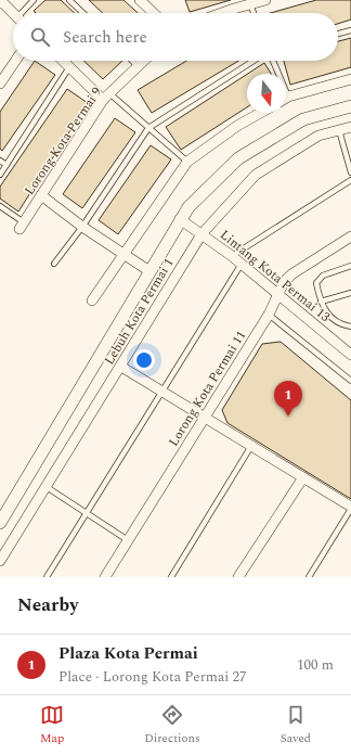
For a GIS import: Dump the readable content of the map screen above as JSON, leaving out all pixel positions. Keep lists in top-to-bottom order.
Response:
{
  "streets": {
    "street": [
      "Lorong Kota Permai 9",
      "Lintang Kota Permai 13",
      "Lebuh Kota Permai 1",
      "Lorong Kota Permai 11"
    ]
  },
  "crossings": [
    ["Lintang Kota Permai 13", "Lebuh Kota Permai 1"],
    ["Lintang Kota Permai 13", "Lorong Kota Permai 11"]
  ],
  "north": "bottom",
  "page": {
    "search": "Search here",
    "pins": "1",
    "heading": "Nearby",
    "list": [
      {
        "mark": "1",
        "name": "Plaza Kota Permai",
        "note": "Place · Lorong Kota Permai 27",
        "value": "100 m"
      }
    ],
    "nav": ["Map", "Directions", "Saved"]
  }
}
